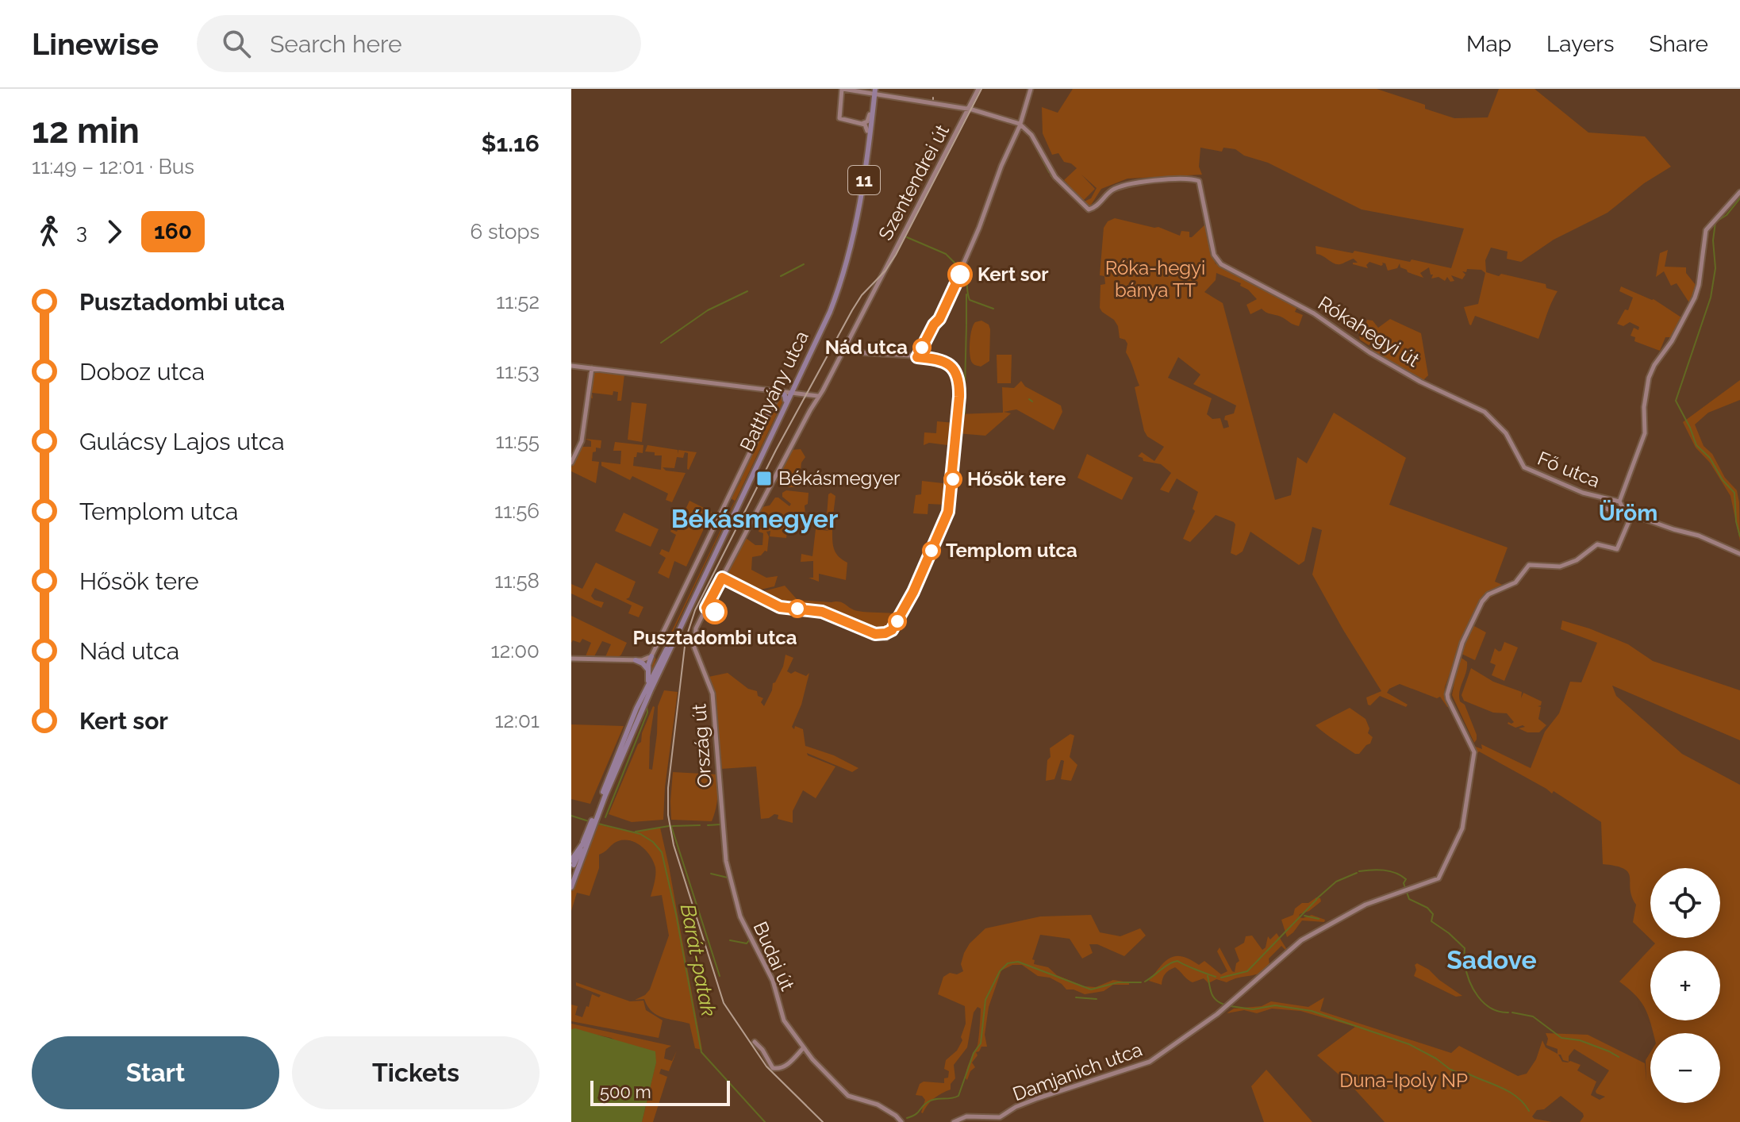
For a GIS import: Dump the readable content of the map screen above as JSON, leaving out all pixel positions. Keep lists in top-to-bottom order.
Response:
{
  "streets": {
    "main road": ["11", "Batthyány utca"],
    "street": [
      "Szentendrei út",
      "Rókahegyi út",
      "Fő utca",
      "Ország út",
      "Budai út",
      "Damjanich utca"
    ]
  },
  "crossings": [
    ["11", "Batthyány utca"],
    ["Rókahegyi út", "Fő utca"],
    ["Fő utca", "Damjanich utca"],
    ["Ország út", "Budai út"]
  ],
  "districts": ["Üröm", "Békásmegyer", "Sadove"],
  "water": ["Barát-patak"],
  "parks": ["Róka-hegyi bánya TT", "Duna-Ipoly NP"],
  "places": {
    "other": [
      "Kert sor",
      "Nád utca",
      "Hősök tere",
      "Templom utca",
      "Pusztadombi utca"
    ],
    "transit": ["Békásmegyer"]
  },
  "lines": ["bus line 160"],
  "scale_bar": "500 m",
  "page": {
    "header": "Linewise",
    "search": "Search here",
    "nav": ["Map", "Layers", "Share"],
    "heading": ["12 min", "11:49 – 12:01 · Bus", "$1.16"],
    "legs": ["3", "160", "6 stops"],
    "list": [
      {
        "name": "Pusztadombi utca",
        "value": "11:52"
      },
      {
        "name": "Doboz utca",
        "value": "11:53"
      },
      {
        "name": "Gulácsy Lajos utca",
        "value": "11:55"
      },
      {
        "name": "Templom utca",
        "value": "11:56"
      },
      {
        "name": "Hősök tere",
        "value": "11:58"
      },
      {
        "name": "Nád utca",
        "value": "12:00"
      },
      {
        "name": "Kert sor",
        "value": "12:01"
      }
    ],
    "map_buttons": ["+", "−"],
    "buttons": ["Start", "Tickets"],
    "scale": "500 m"
  }
}
